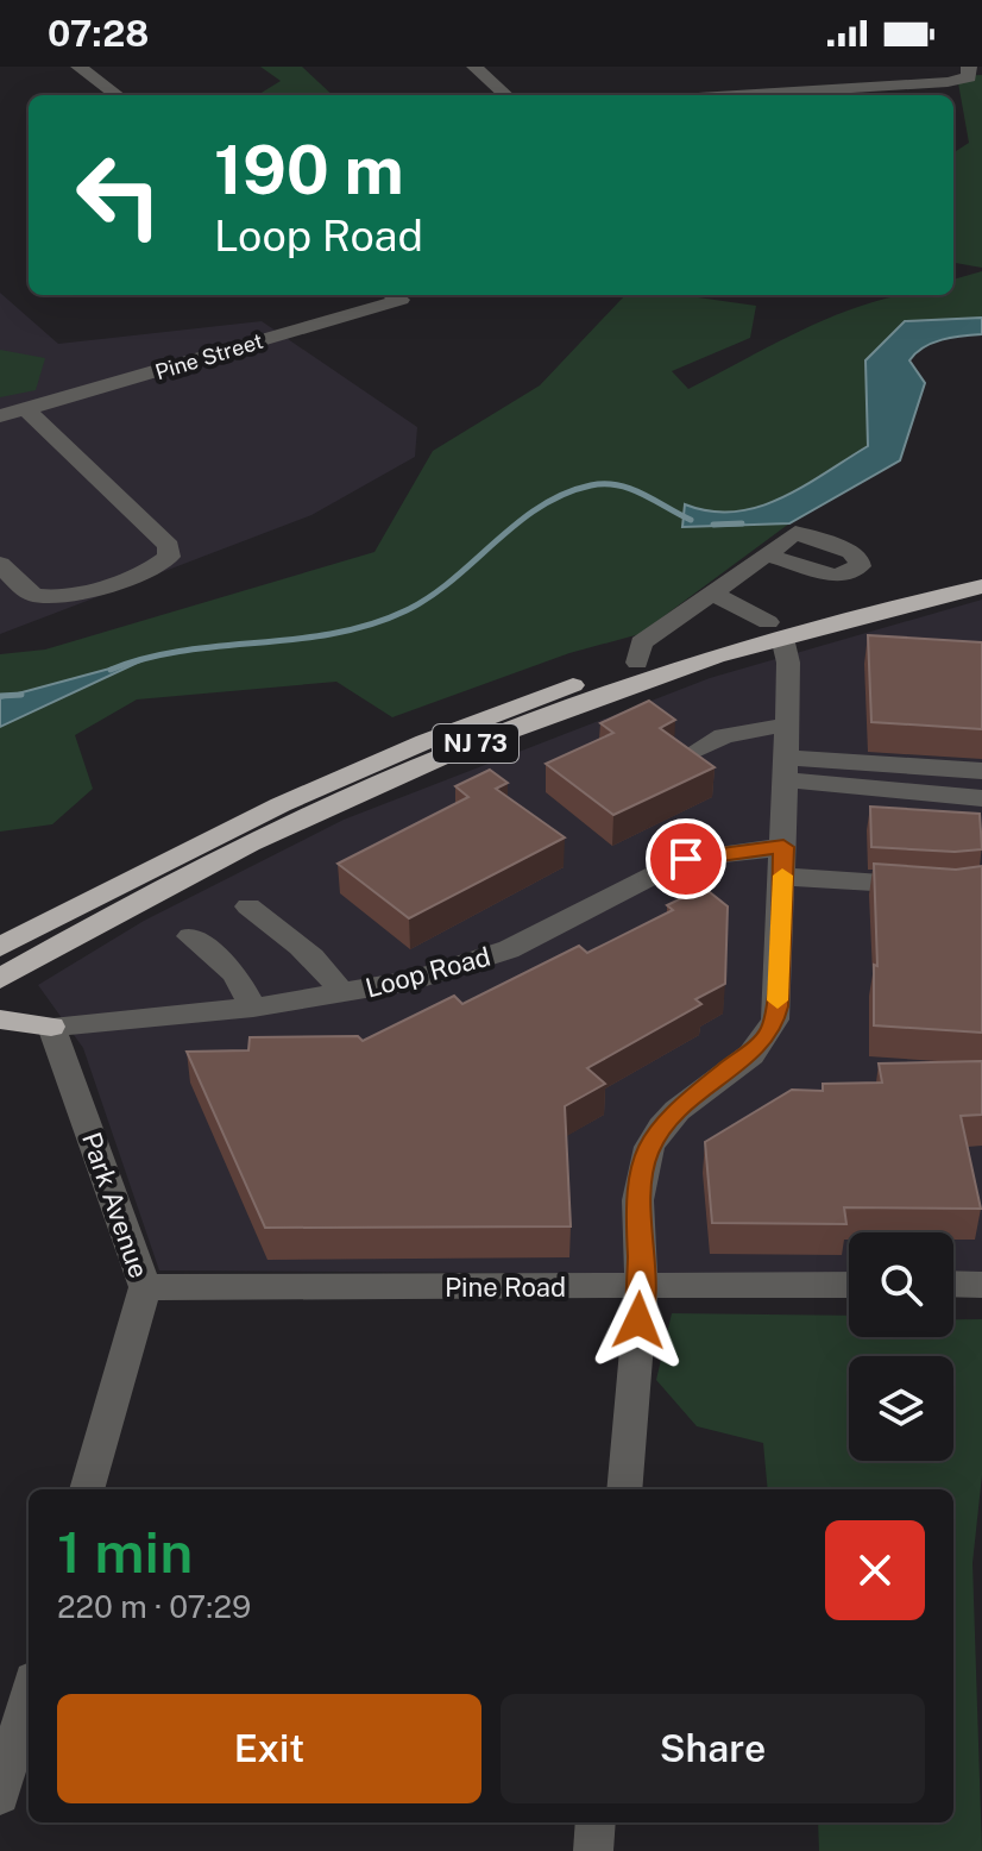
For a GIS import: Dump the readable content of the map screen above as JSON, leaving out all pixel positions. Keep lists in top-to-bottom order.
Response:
{
  "streets": {
    "highway": ["NJ 73"],
    "street": [
      "Pine Street",
      "Loop Road",
      "Park Avenue",
      "Pine Road"
    ]
  },
  "crossings": [
    ["Loop Road", "Park Avenue"],
    ["Park Avenue", "Pine Road"]
  ],
  "page": {
    "status": "07:28",
    "turn": ["190 m", "Loop Road"],
    "heading": ["1 min", "220 m · 07:29"],
    "buttons": ["Exit", "Share"]
  }
}
